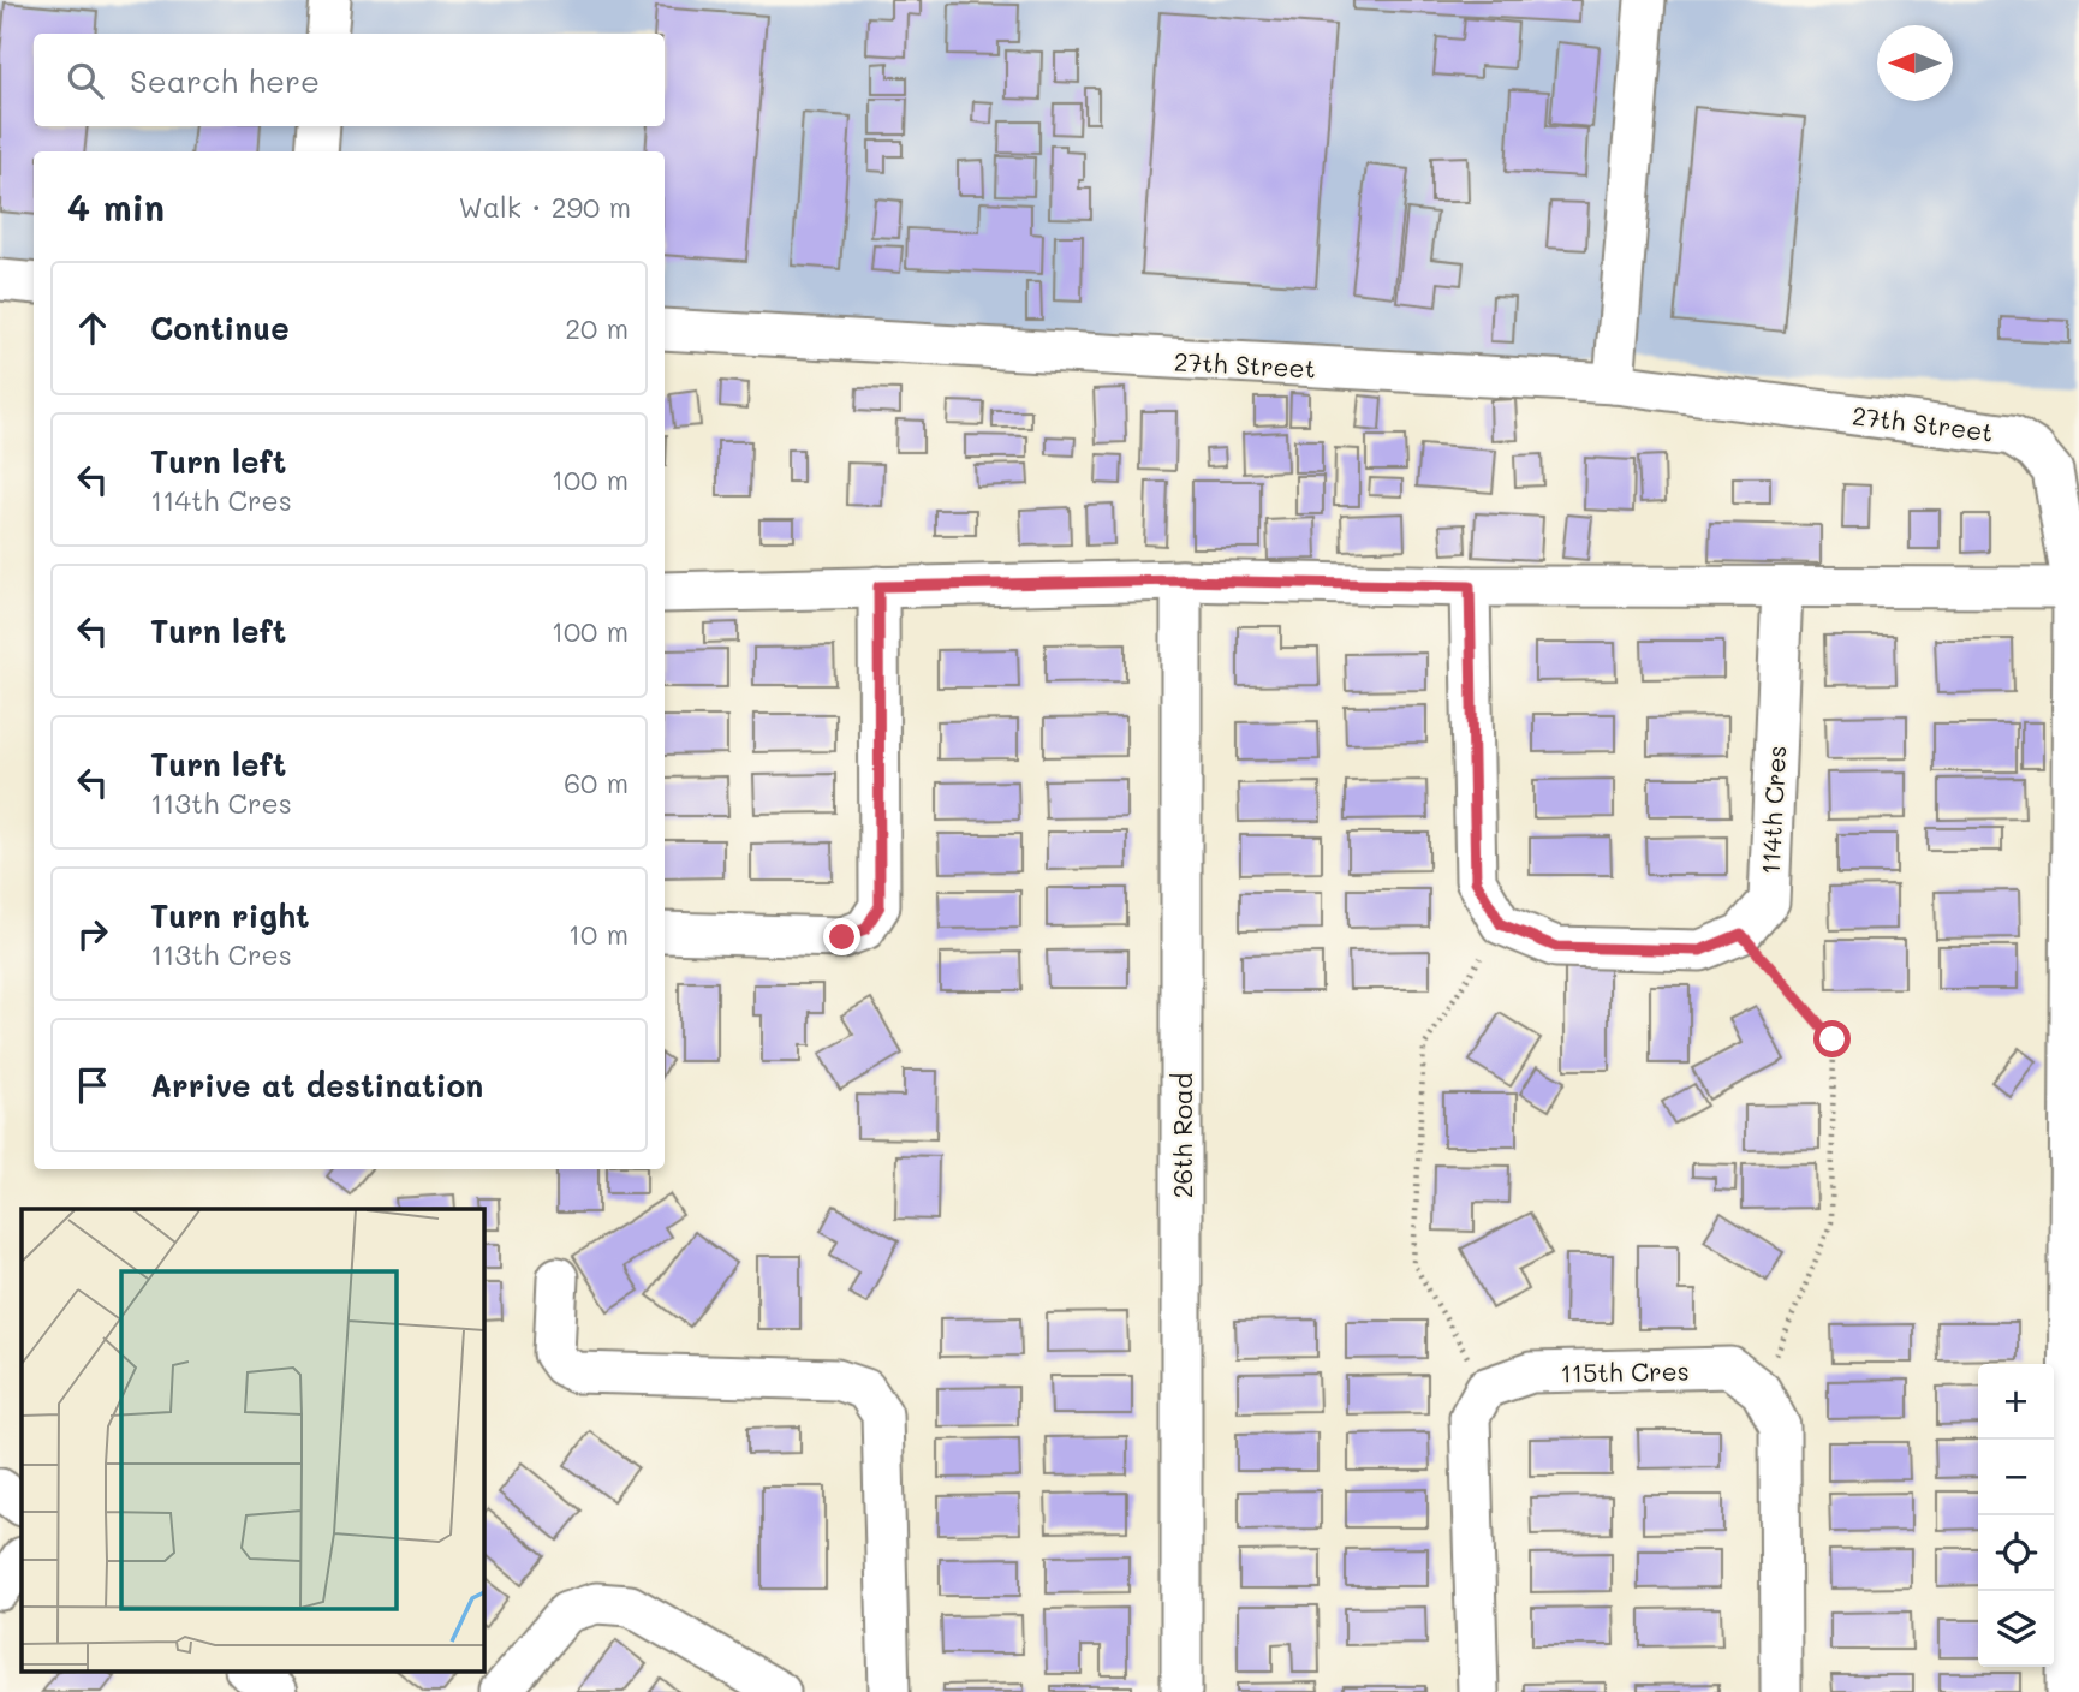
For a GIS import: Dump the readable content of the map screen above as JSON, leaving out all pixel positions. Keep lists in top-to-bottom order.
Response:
{
  "streets": {
    "street": [
      "27th Street",
      "114th Cres",
      "26th Road",
      "115th Cres"
    ]
  },
  "north": "left",
  "page": {
    "search": "Search here",
    "heading": ["4 min", "Walk · 290 m"],
    "list": [
      ["Continue", "20 m"],
      ["Turn left", "114th Cres", "100 m"],
      ["Turn left", "100 m"],
      ["Turn left", "113th Cres", "60 m"],
      ["Turn right", "113th Cres", "10 m"],
      "Arrive at destination"
    ],
    "map_buttons": ["+", "−"]
  }
}
